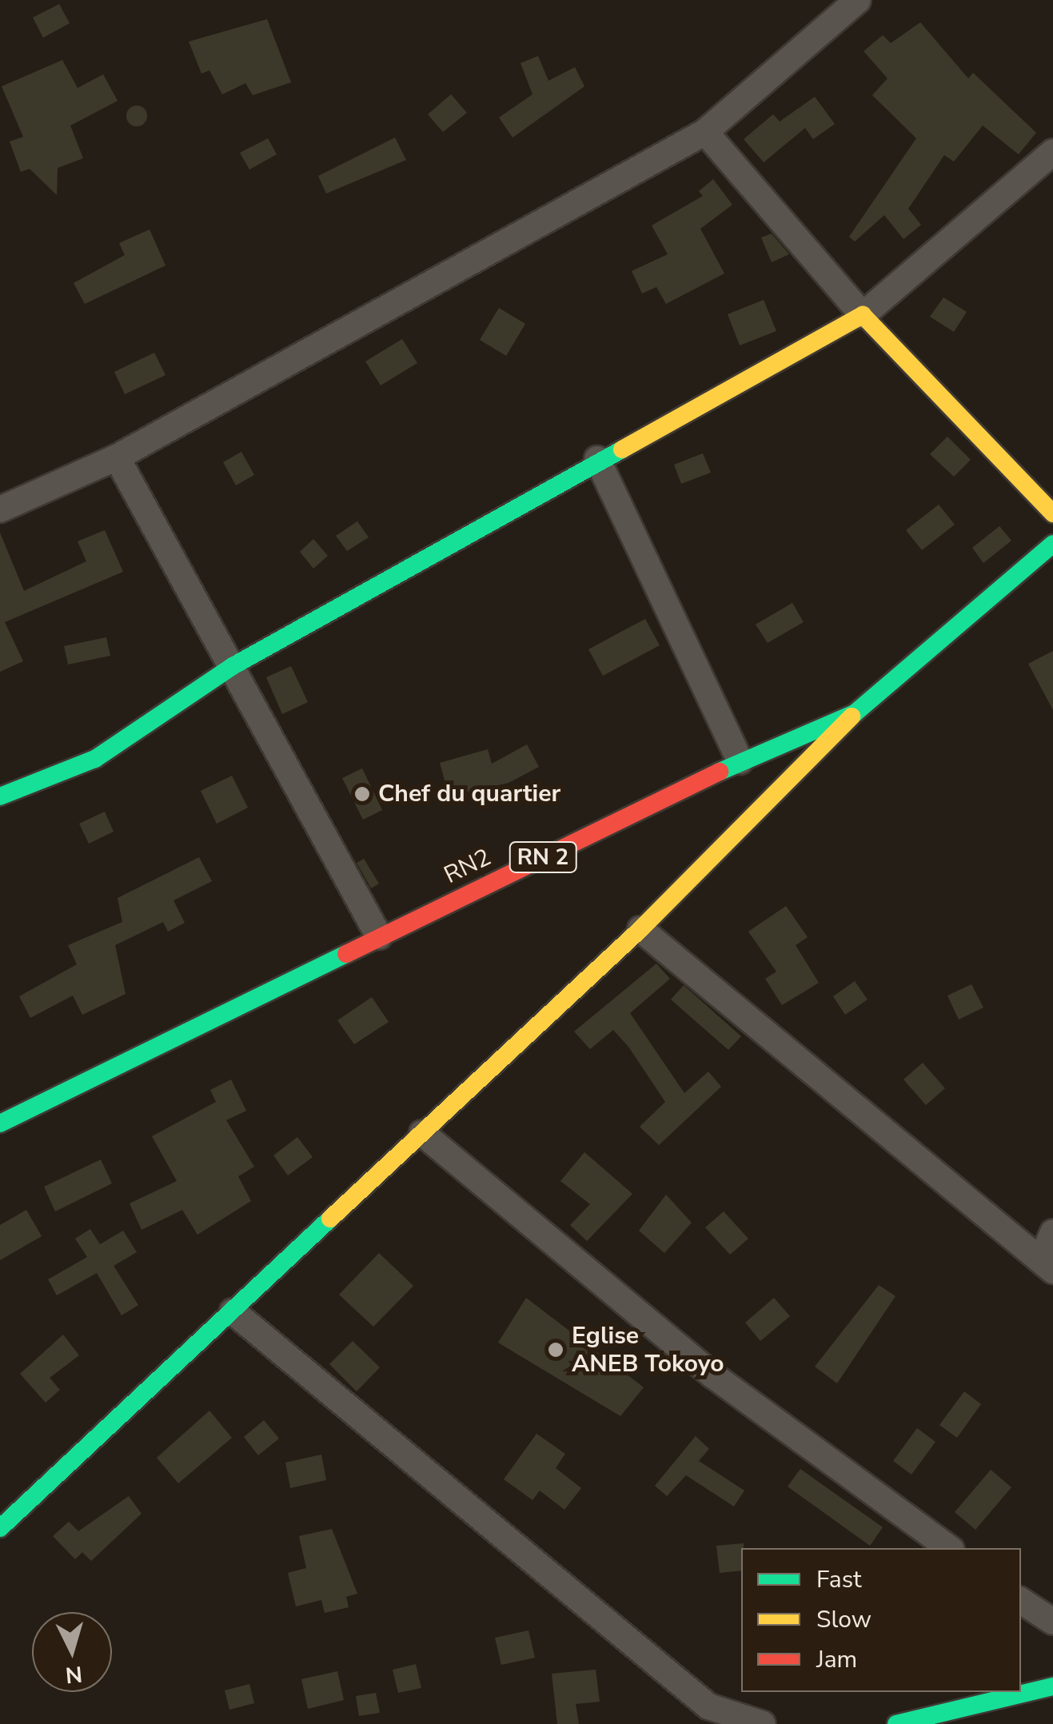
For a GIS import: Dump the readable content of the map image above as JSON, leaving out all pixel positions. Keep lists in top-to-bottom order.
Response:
{
  "streets": {
    "street": ["RN 2", "RN2"]
  },
  "places": ["Chef du quartier", "Eglise ANEB Tokoyo"],
  "legend": ["Fast", "Slow", "Jam"],
  "north": "bottom"
}
